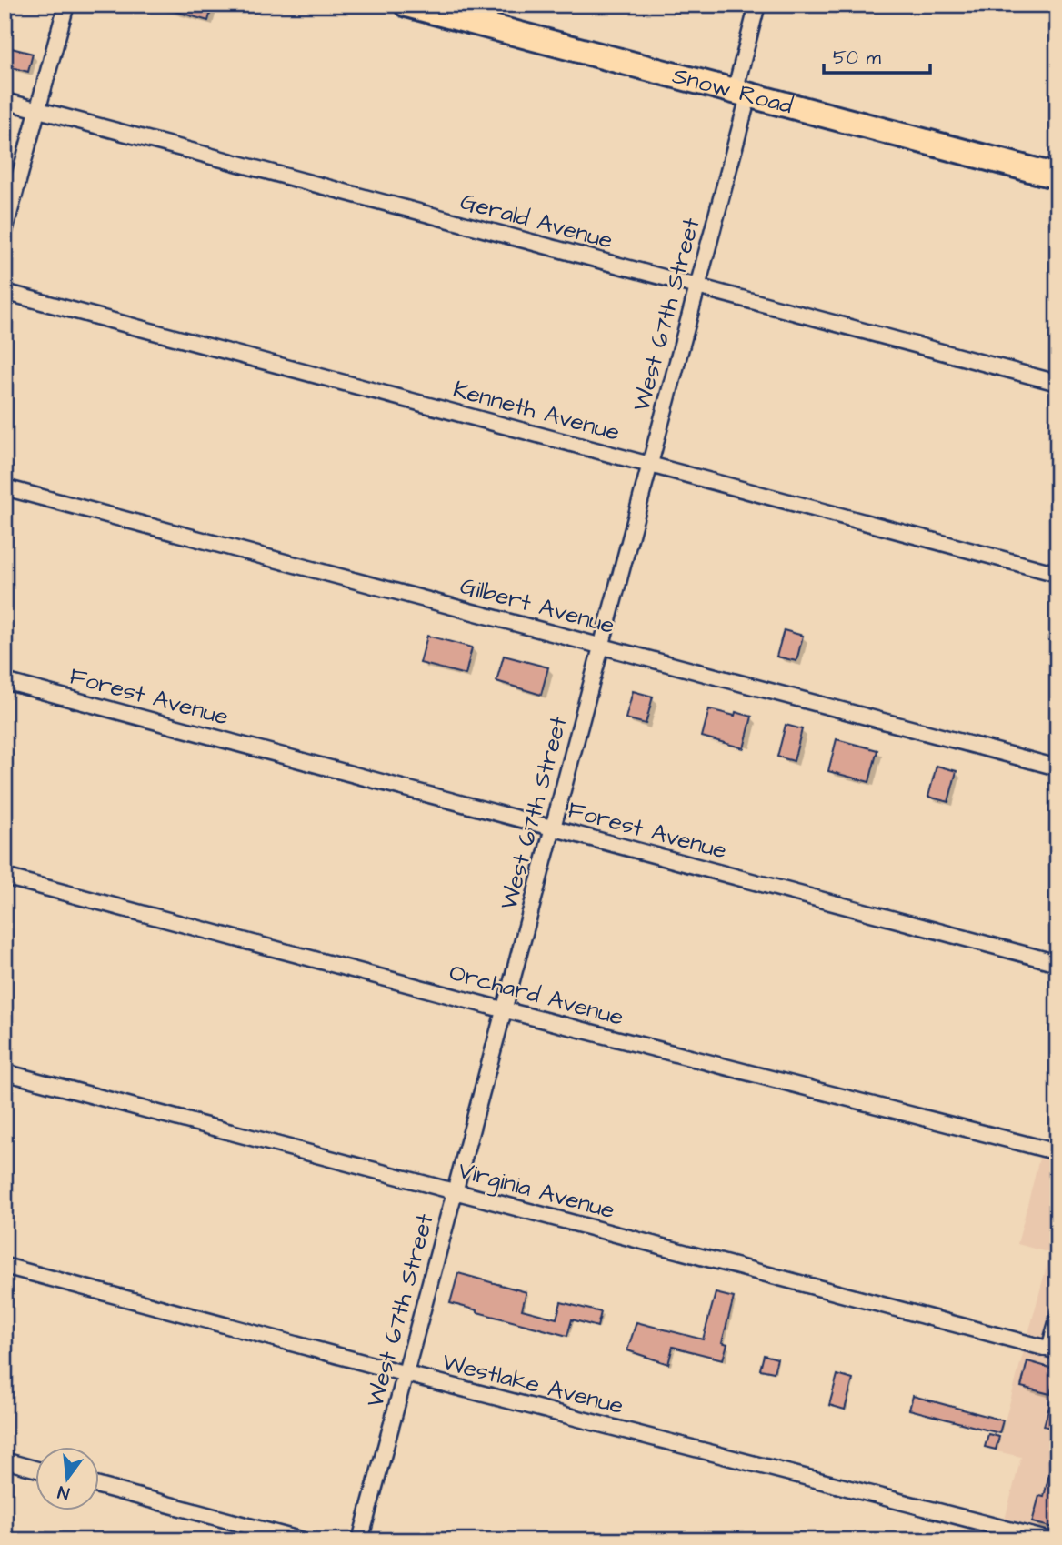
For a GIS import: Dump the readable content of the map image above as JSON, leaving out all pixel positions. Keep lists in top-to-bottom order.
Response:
{
  "streets": {
    "main road": ["Snow Road"],
    "street": [
      "Gerald Avenue",
      "West 67th Street",
      "Kenneth Avenue",
      "Gilbert Avenue",
      "Forest Avenue",
      "Orchard Avenue",
      "Virginia Avenue",
      "Westlake Avenue"
    ]
  },
  "crossings": [
    ["Snow Road", "West 67th Street"],
    ["Gerald Avenue", "West 67th Street"],
    ["West 67th Street", "Kenneth Avenue"],
    ["West 67th Street", "Gilbert Avenue"],
    ["West 67th Street", "Forest Avenue"],
    ["West 67th Street", "Orchard Avenue"],
    ["West 67th Street", "Virginia Avenue"],
    ["West 67th Street", "Westlake Avenue"]
  ],
  "scale_bar": "50 m",
  "north": "bottom"
}
